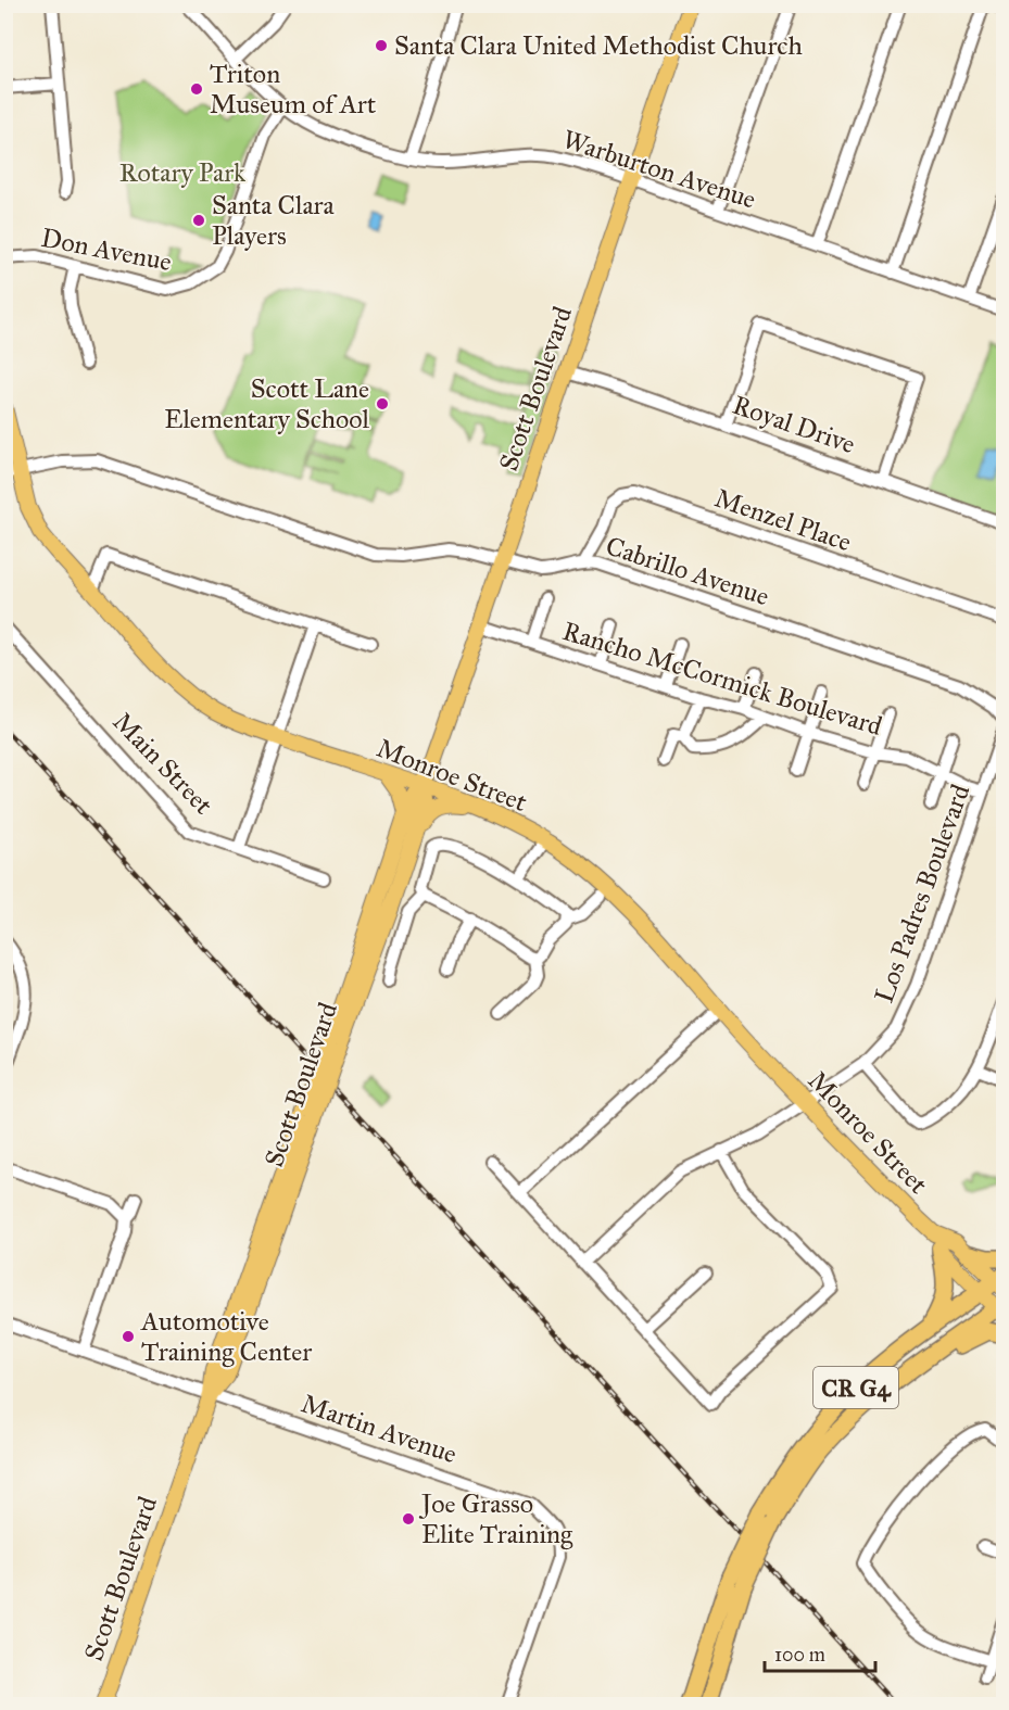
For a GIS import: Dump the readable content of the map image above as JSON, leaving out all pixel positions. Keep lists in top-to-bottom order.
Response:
{
  "streets": {
    "highway": ["CR G4"],
    "main road": ["Scott Boulevard", "Monroe Street"],
    "street": [
      "Warburton Avenue",
      "Don Avenue",
      "Royal Drive",
      "Menzel Place",
      "Cabrillo Avenue",
      "Rancho McCormick Boulevard",
      "Main Street",
      "Los Padres Boulevard",
      "Martin Avenue"
    ]
  },
  "crossings": [
    ["Warburton Avenue", "Don Avenue"],
    ["Warburton Avenue", "Scott Boulevard"],
    ["Scott Boulevard", "Royal Drive"],
    ["Scott Boulevard", "Cabrillo Avenue"],
    ["Scott Boulevard", "Rancho McCormick Boulevard"],
    ["Scott Boulevard", "Monroe Street"],
    ["Scott Boulevard", "Martin Avenue"],
    ["Menzel Place", "Cabrillo Avenue"],
    ["Cabrillo Avenue", "Monroe Street"],
    ["Rancho McCormick Boulevard", "Los Padres Boulevard"],
    ["Monroe Street", "Los Padres Boulevard"],
    ["Monroe Street", "CR G4"]
  ],
  "parks": ["Rotary Park"],
  "places": [
    "Santa Clara United Methodist Church",
    "Triton Museum of Art",
    "Santa Clara Players",
    "Scott Lane Elementary School",
    "Automotive Training Center",
    "Joe Grasso Elite Training"
  ],
  "scale_bar": "100 m"
}
